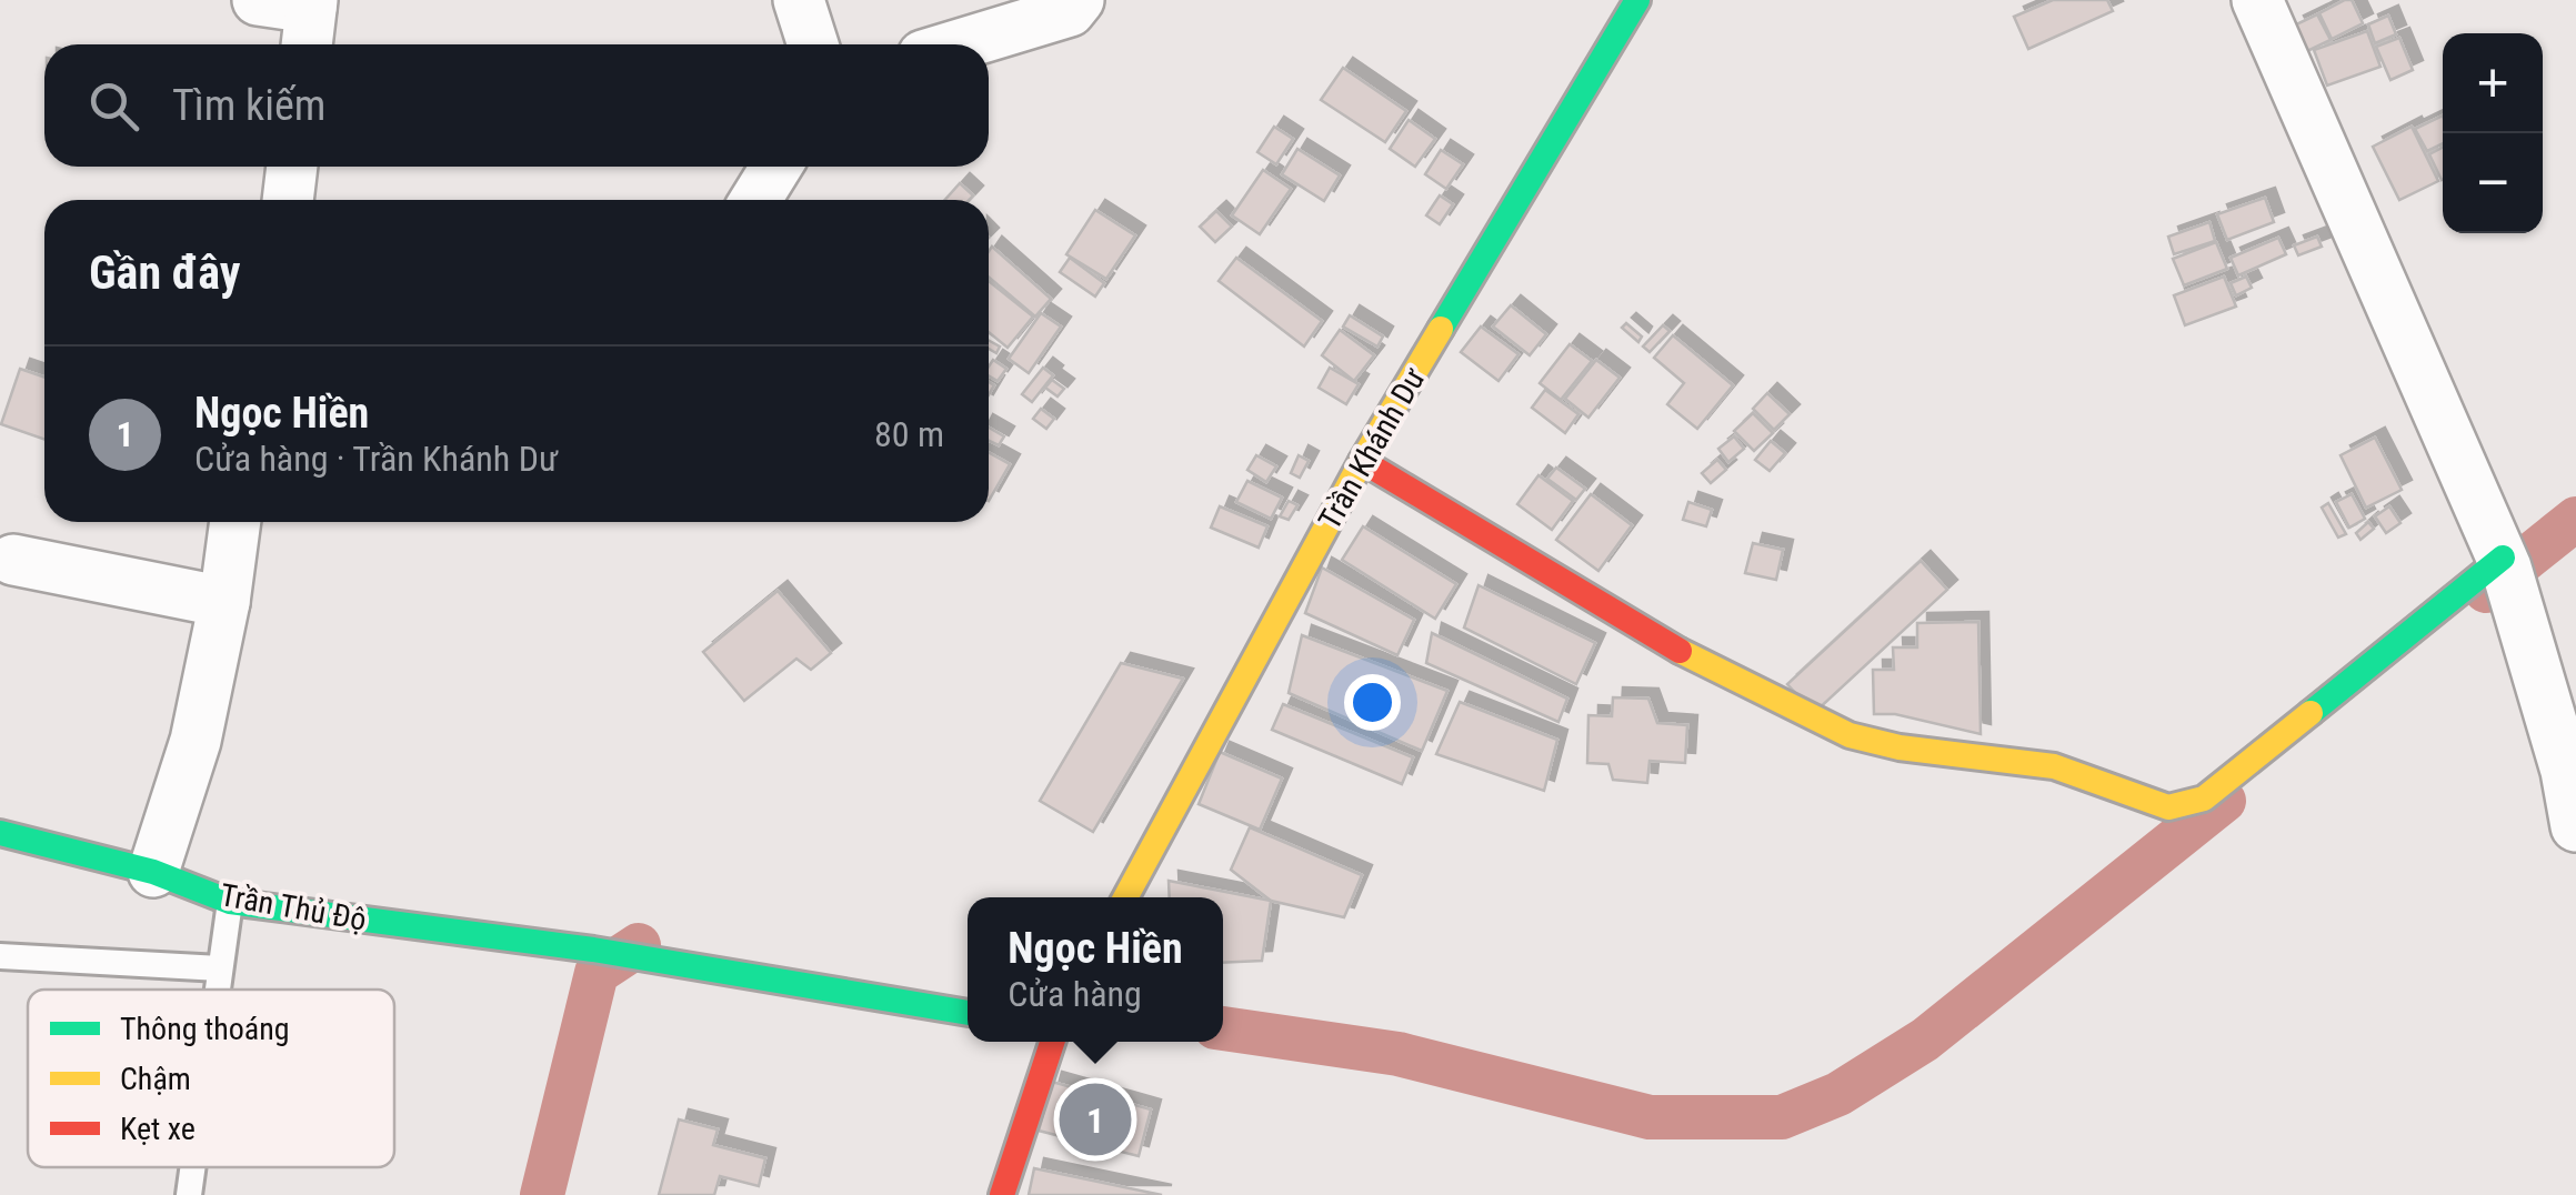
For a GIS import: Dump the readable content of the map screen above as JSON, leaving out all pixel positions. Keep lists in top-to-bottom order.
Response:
{
  "streets": {
    "street": ["Trần Khánh Dư", "Trần Thủ Độ"]
  },
  "legend": ["Thông thoáng", "Chậm", "Kẹt xe"],
  "page": {
    "map_buttons": ["+", "−"],
    "search": "Tìm kiếm",
    "heading": "Gần đây",
    "list": [
      {
        "mark": "1",
        "name": "Ngọc Hiền",
        "note": "Cửa hàng · Trần Khánh Dư",
        "value": "80 m"
      }
    ],
    "popup": ["Ngọc Hiền", "Cửa hàng"],
    "pins": "1"
  }
}
